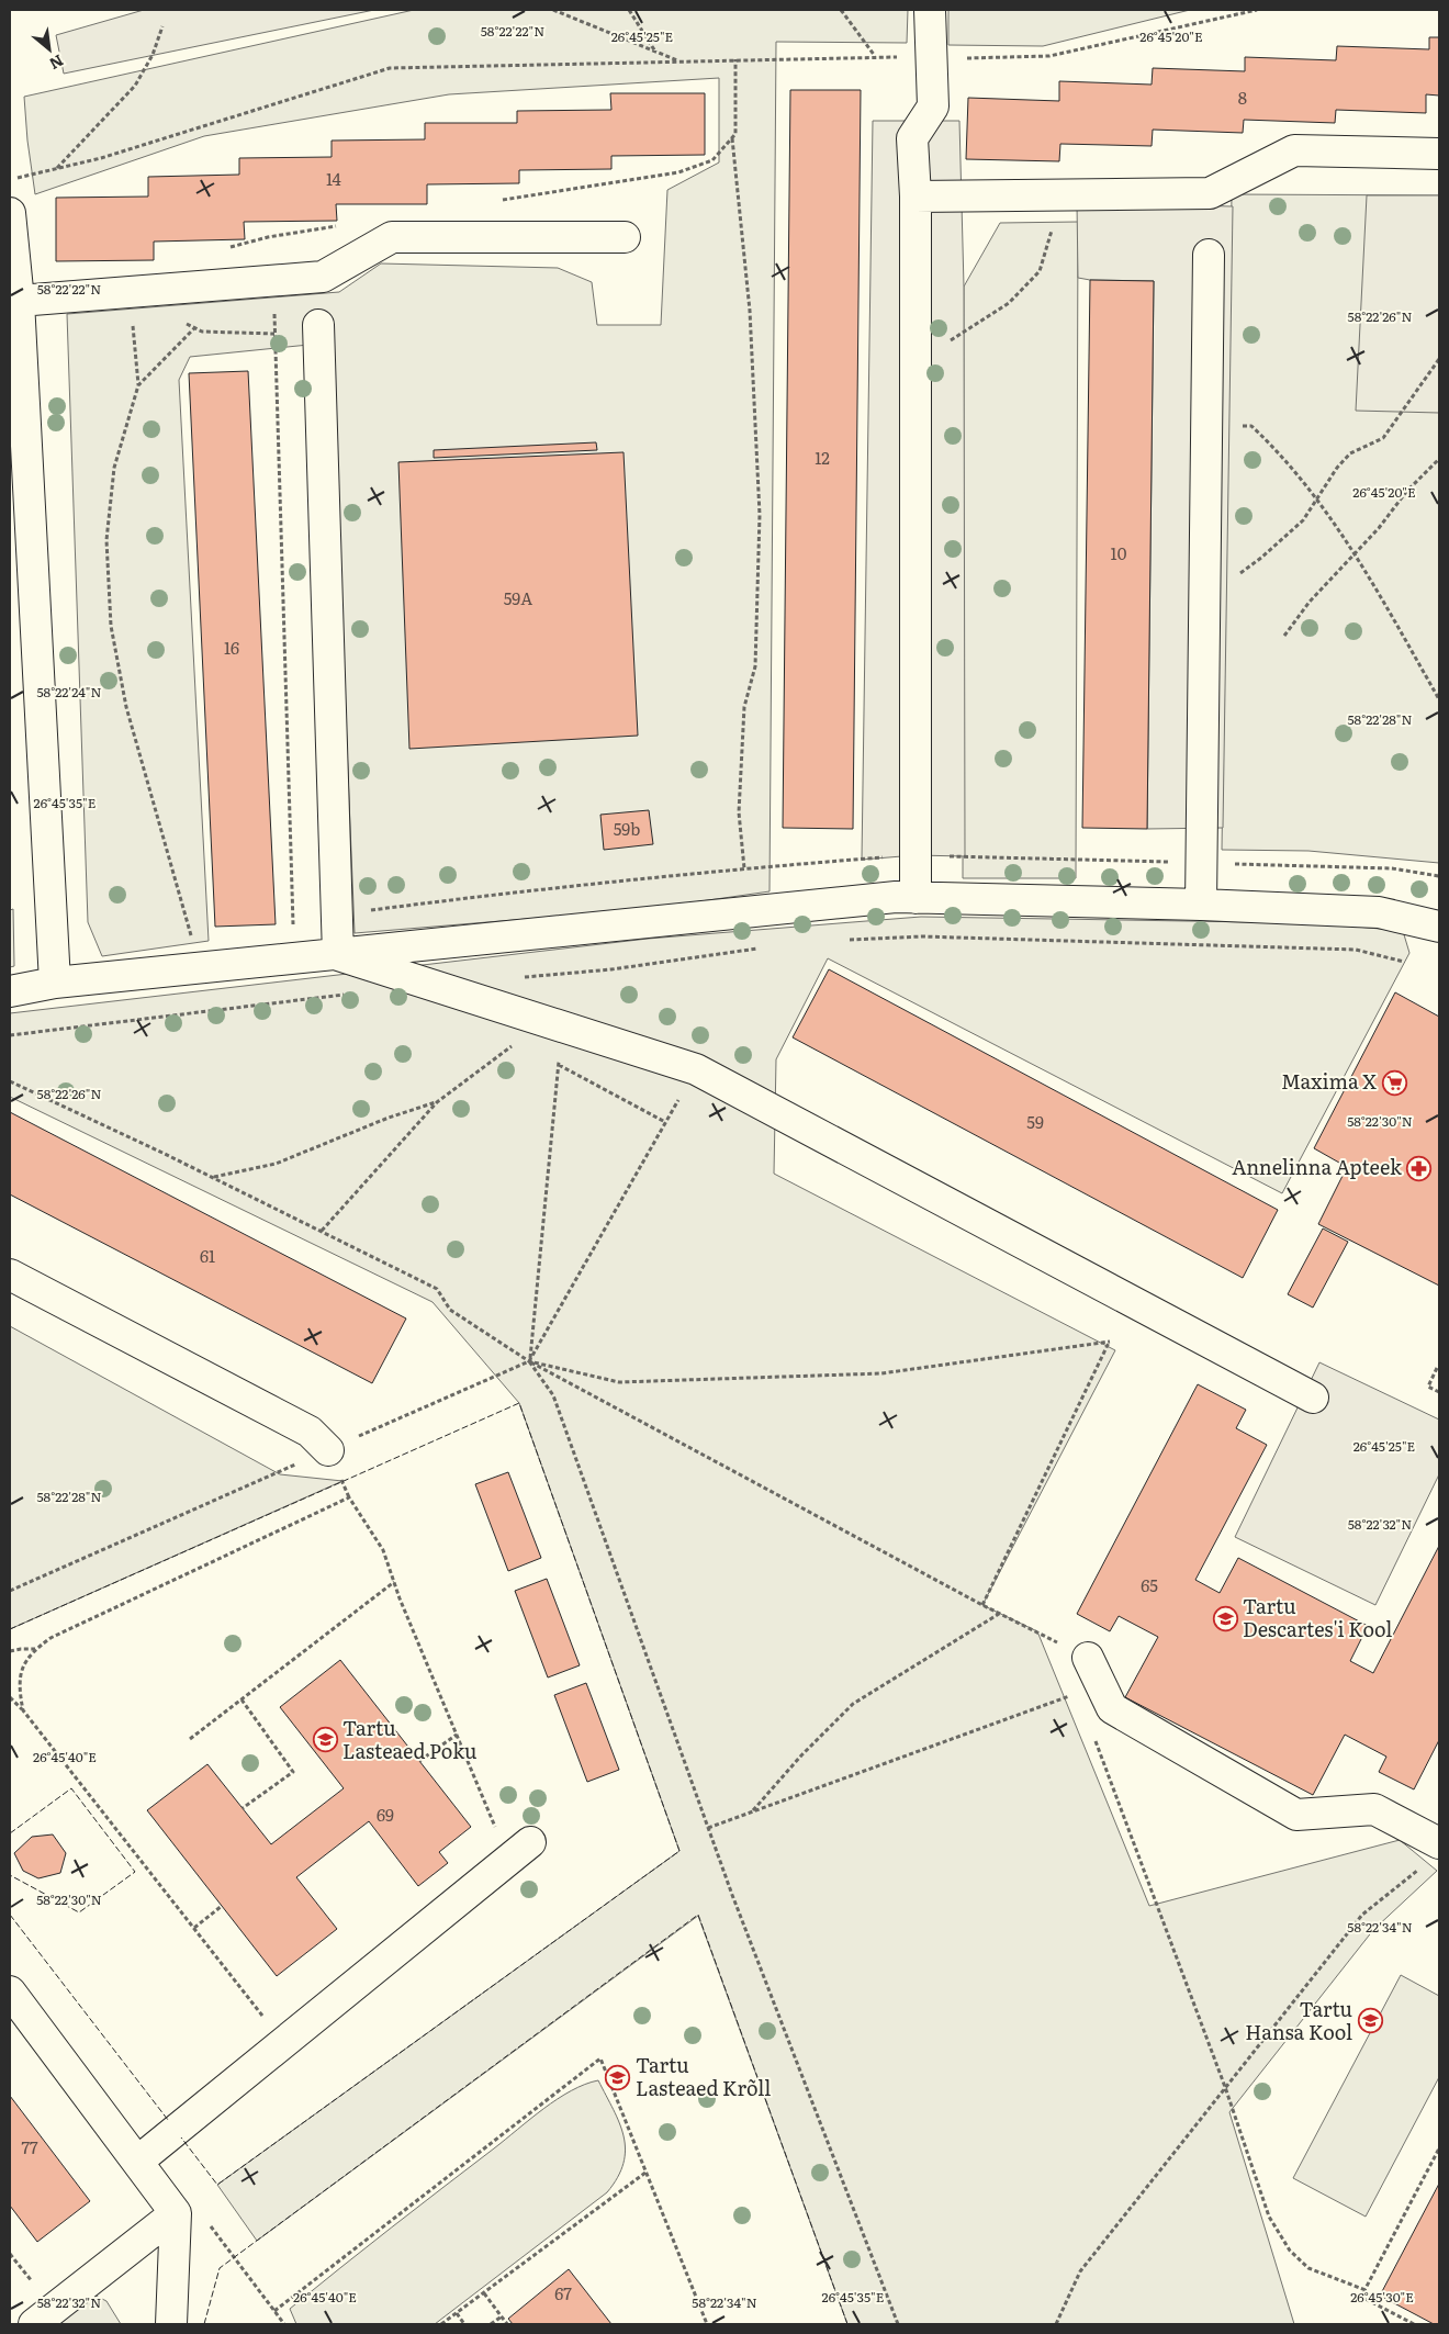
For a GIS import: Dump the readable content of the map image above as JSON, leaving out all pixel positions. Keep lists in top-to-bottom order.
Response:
{
  "places": {
    "supermarket": ["Maxima X"],
    "pharmacy": ["Annelinna Apteek"],
    "school or university": [
      "Tartu Descartes'i Kool",
      "Tartu Lasteaed Poku",
      "Tartu Hansa Kool",
      "Tartu Lasteaed Krõll"
    ]
  },
  "house_numbers": [
    "8",
    "14",
    "12",
    "10",
    "59A",
    "16",
    "59b",
    "59",
    "61",
    "65",
    "69",
    "77",
    "67"
  ],
  "north": "bottom right",
  "coordinates": [
    "58°22'22\"N",
    "26°45'25\"E",
    "26°45'20\"E",
    "58°22'26\"N",
    "58°22'24\"N",
    "58°22'28\"N",
    "26°45'35\"E",
    "58°22'30\"N",
    "58°22'32\"N",
    "26°45'40\"E",
    "58°22'34\"N",
    "26°45'30\"E"
  ]
}
